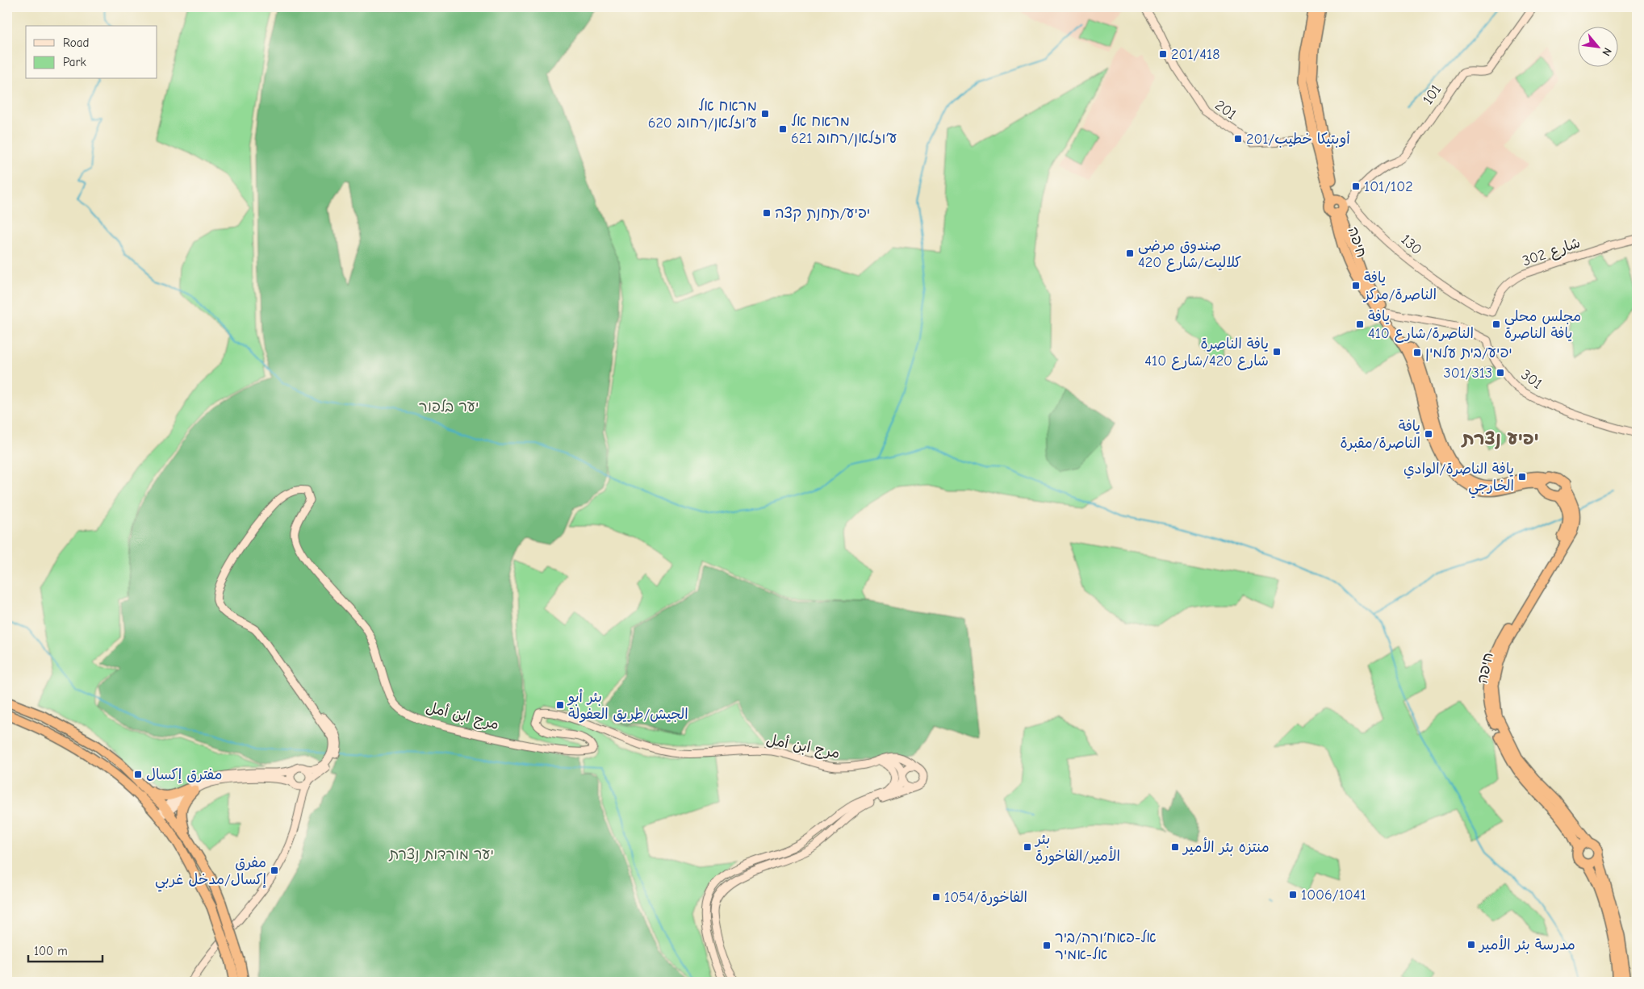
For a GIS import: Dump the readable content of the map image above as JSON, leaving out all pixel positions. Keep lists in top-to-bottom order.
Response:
{
  "streets": {
    "highway": ["חיפה"],
    "street": [
      "101",
      "201",
      "130",
      "شارع 302",
      "301",
      "مرج ابن أمل"
    ]
  },
  "crossings": [
    ["101", "חיפה"],
    ["101", "130"],
    ["חיפה", "130"],
    ["חיפה", "301"],
    ["130", "شارع 302"]
  ],
  "districts": ["יפיע נצרת"],
  "parks": ["יער בלפור", "יער מורדות נצרת"],
  "places": {
    "transit": [
      "201/418",
      "מראח אל ע׳וזלאן/רחוב 620",
      "מראח אל ע׳וזלאן/רחוב 621",
      "أوبتيكا خطيب/201",
      "101/102",
      "יפיע/תחנת קצה",
      "صندوق مرضى كلاليت/شارع 420",
      "يافة الناصرة/مركز",
      "يافة الناصرة/شارع 410",
      "مجلس محلي يافة الناصرة",
      "يافة الناصرة شارع 420/شارع 410",
      "יפיע/בית עלמין",
      "301/313",
      "يافة الناصرة/مقبرة",
      "يافة الناصرة/الوادي الخارجي",
      "بئر أبو الجيش/طريق العفولة",
      "مفترق إكسال",
      "بئر الأمير/الفاخورة",
      "منتزه بئر الأمير",
      "مفرق إكسال/مدخل غربي",
      "1006/1041",
      "الفاخورة/1054",
      "مدرسة بئر الأمير",
      "אל-פאח׳ורה/ביר אל-אמיר"
    ]
  },
  "legend": ["Road", "Park"],
  "scale_bar": "100 m",
  "north": "bottom right"
}
